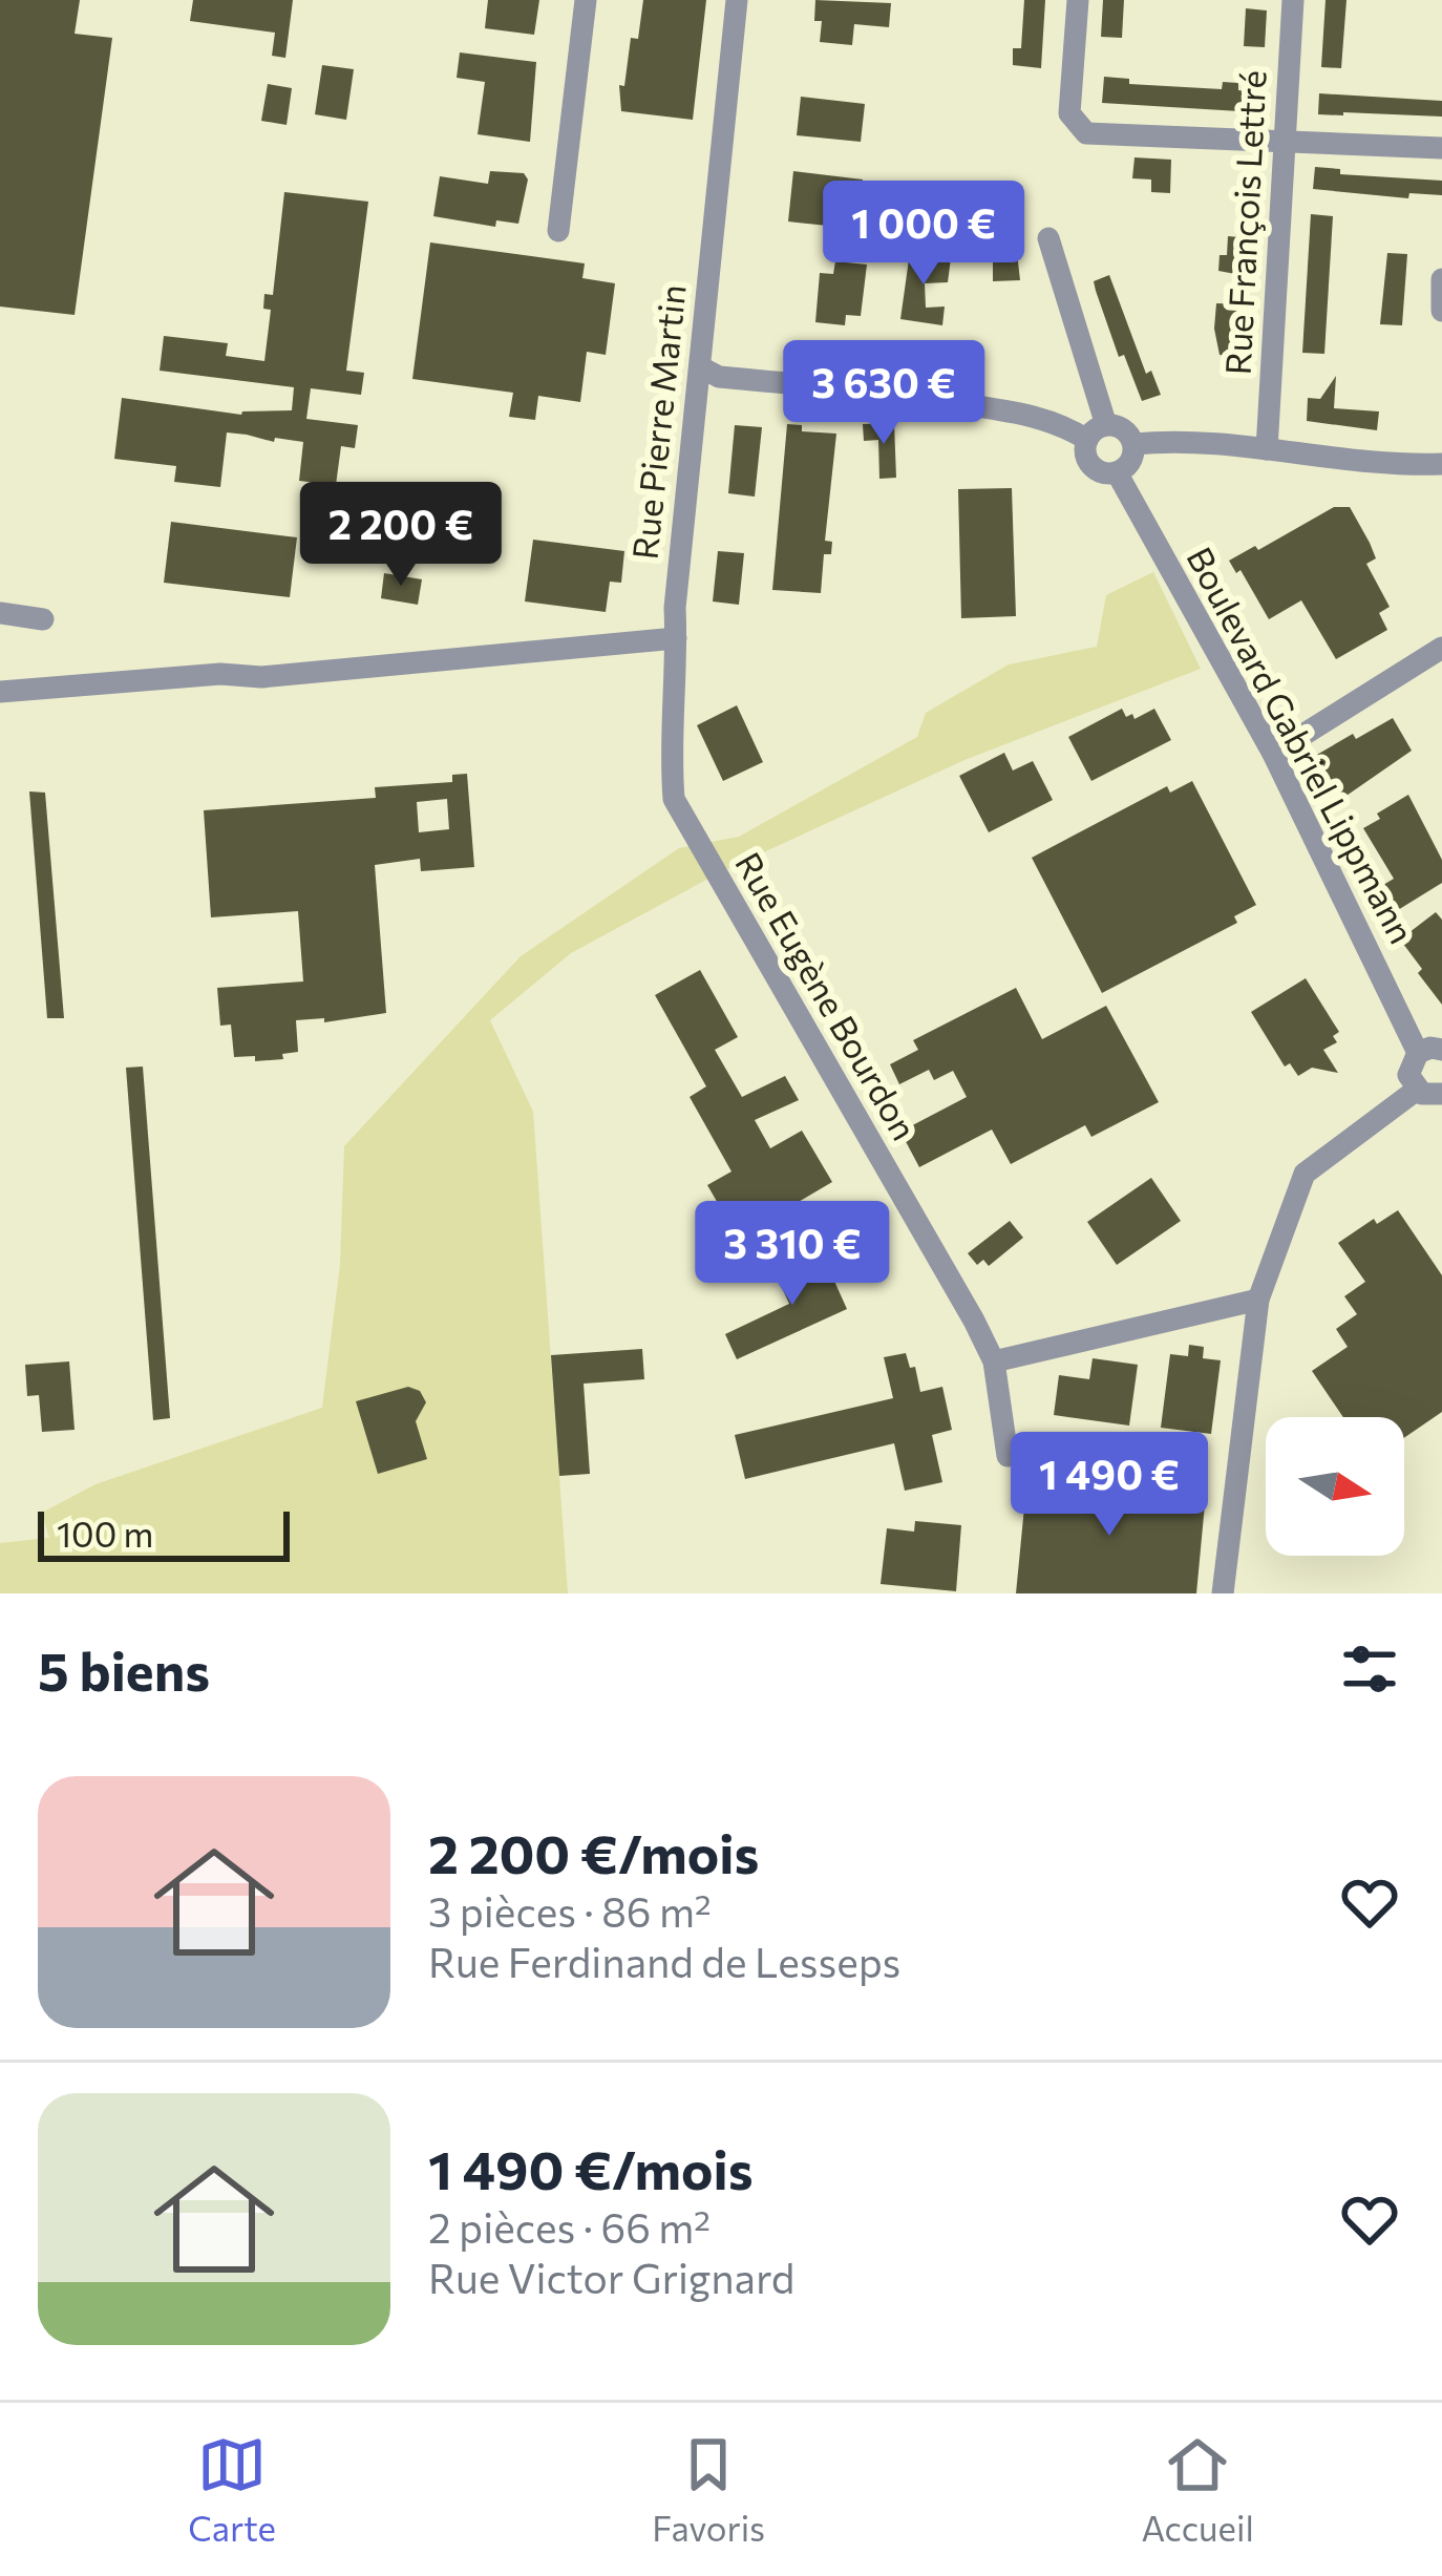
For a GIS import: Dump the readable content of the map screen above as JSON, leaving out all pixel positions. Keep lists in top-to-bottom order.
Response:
{
  "streets": {
    "street": [
      "Rue François Lettré",
      "Rue Pierre Martin",
      "Boulevard Gabriel Lippmann",
      "Rue Eugène Bourdon"
    ]
  },
  "crossings": [
    ["Rue Pierre Martin", "Rue Eugène Bourdon"]
  ],
  "scale_bar": "100 m",
  "north": "right",
  "page": {
    "price": [
      "1 000 €",
      "3 630 €",
      "2 200 €",
      "3 310 €",
      "1 490 €"
    ],
    "scale": "100 m",
    "heading": "5 biens",
    "list": [
      {
        "name": "2 200 €/mois",
        "note": "3 pièces · 86 m² · Rue Ferdinand de Lesseps"
      },
      {
        "name": "1 490 €/mois",
        "note": "2 pièces · 66 m² · Rue Victor Grignard"
      }
    ],
    "tabs": ["Carte", "Favoris", "Accueil"]
  }
}
